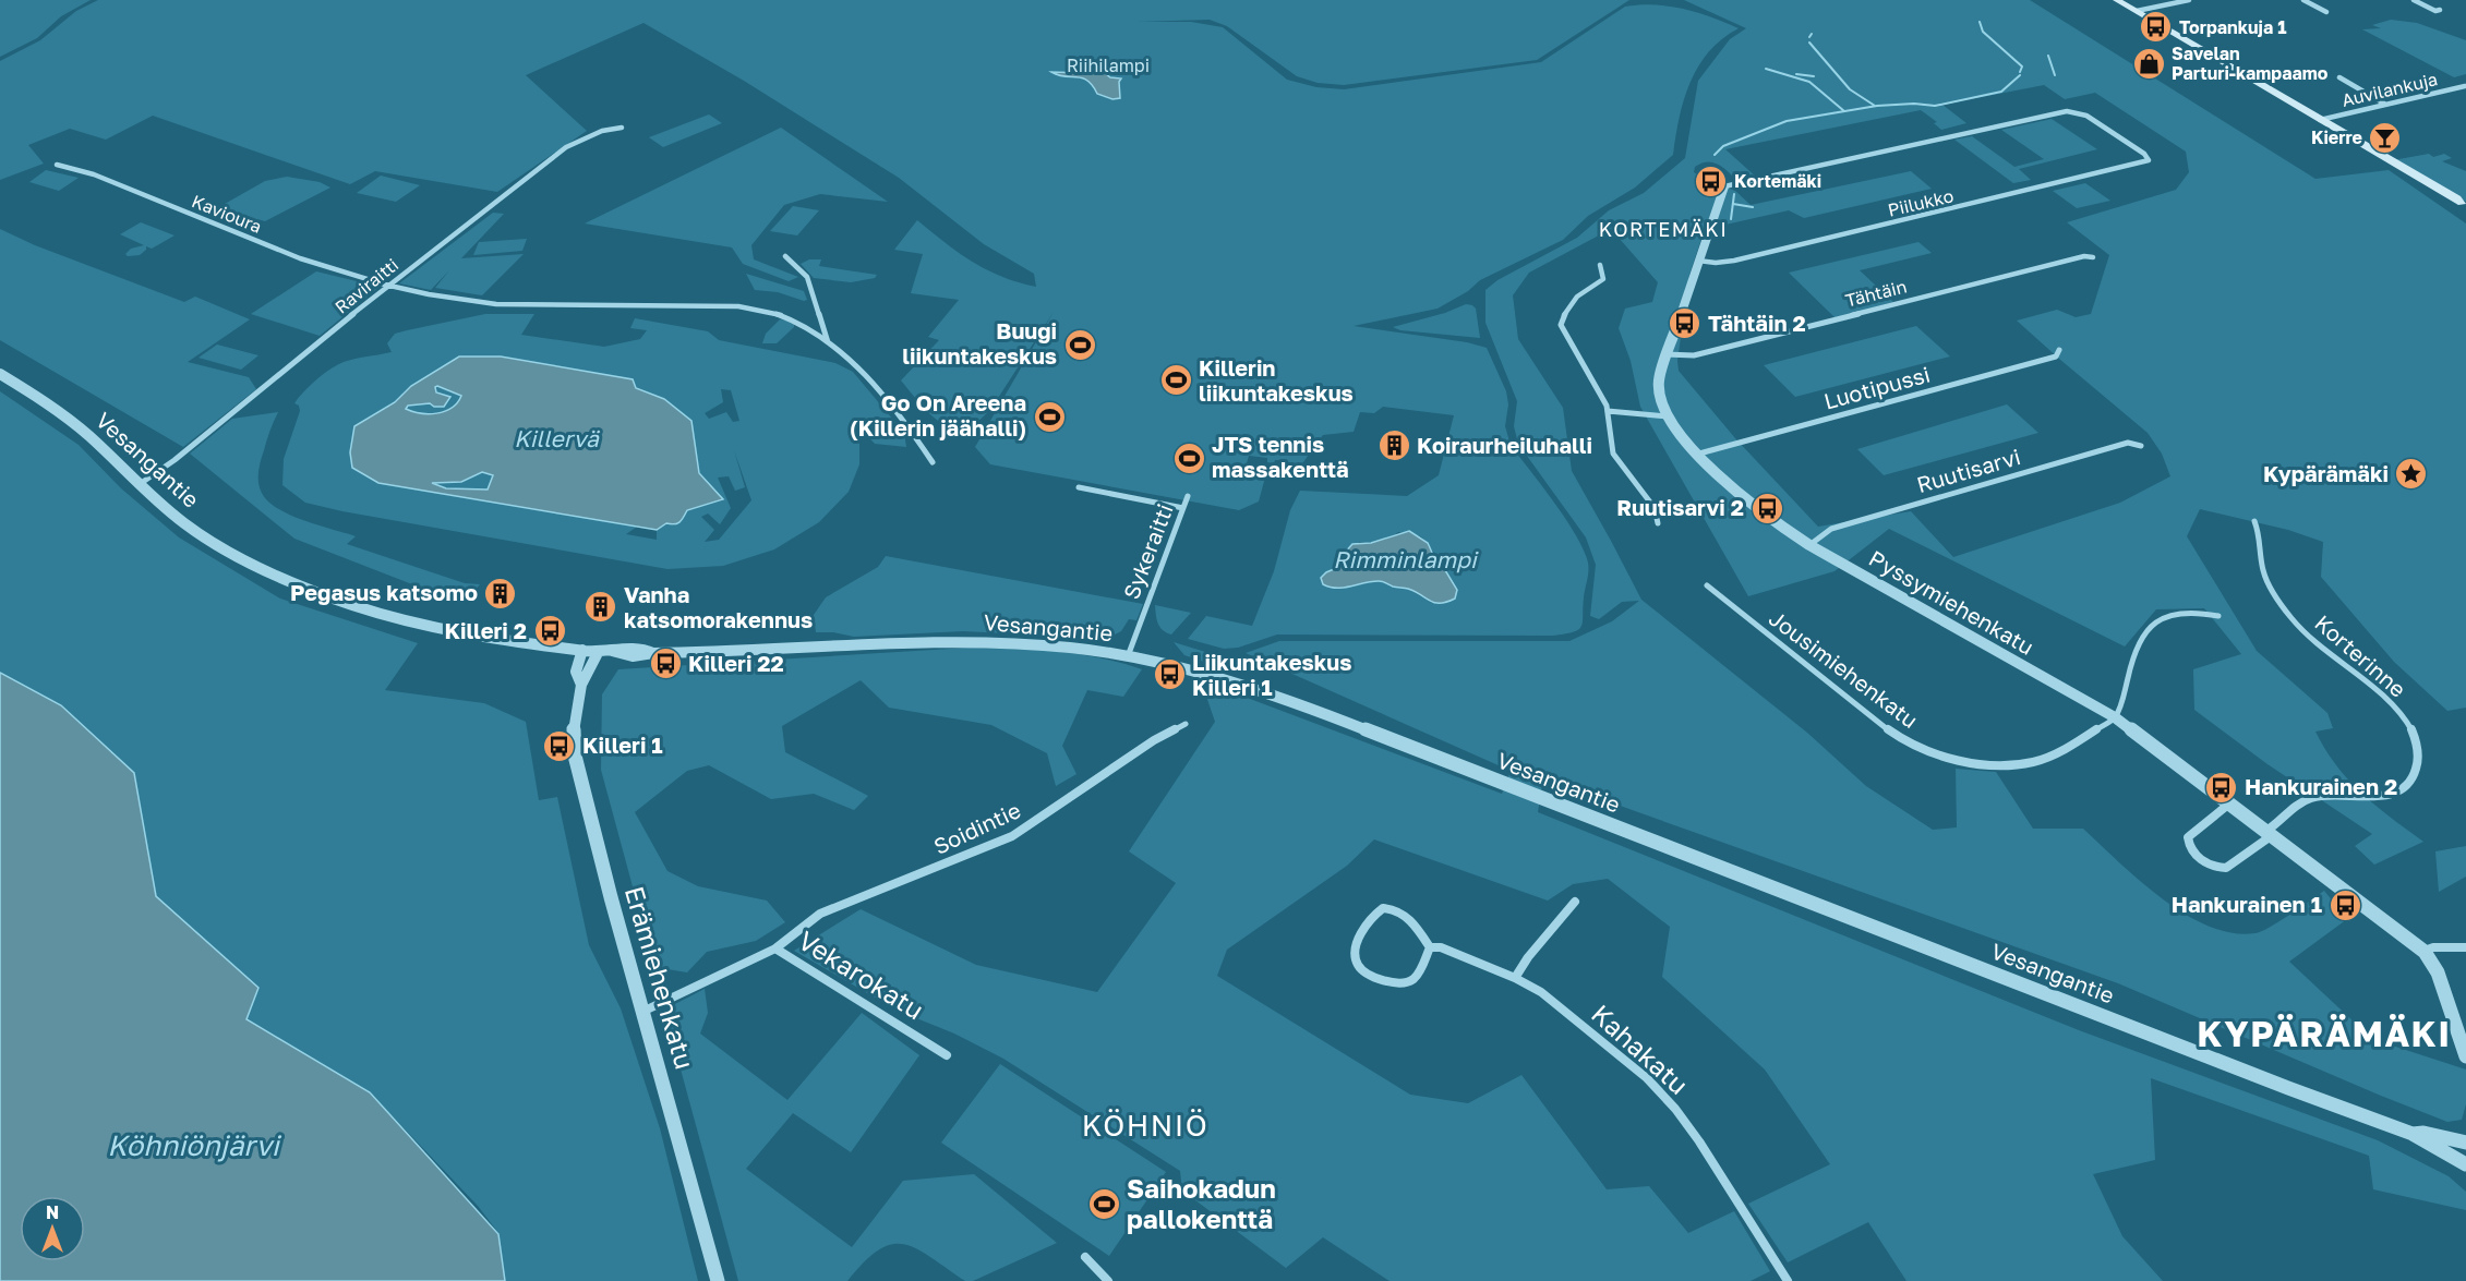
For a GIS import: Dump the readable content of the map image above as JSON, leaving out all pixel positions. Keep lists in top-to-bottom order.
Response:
{
  "streets": {
    "street": [
      "Auvilankuja",
      "Piilukko",
      "Kavioura",
      "Raviraitti",
      "Tähtäin",
      "Luotipussi",
      "Vesangantie",
      "Ruutisarvi",
      "Sykeraitti",
      "Pyssymiehenkatu",
      "Korterinne",
      "Jousimiehenkatu",
      "Soidintie",
      "Vekarokatu",
      "Erämiehenkatu",
      "Kahakatu"
    ]
  },
  "crossings": [
    ["Piilukko", "Pyssymiehenkatu"],
    ["Kavioura", "Raviraitti"],
    ["Raviraitti", "Vesangantie"],
    ["Tähtäin", "Pyssymiehenkatu"],
    ["Luotipussi", "Pyssymiehenkatu"],
    ["Vesangantie", "Sykeraitti"],
    ["Vesangantie", "Erämiehenkatu"],
    ["Ruutisarvi", "Pyssymiehenkatu"],
    ["Pyssymiehenkatu", "Korterinne"],
    ["Pyssymiehenkatu", "Jousimiehenkatu"],
    ["Soidintie", "Vekarokatu"],
    ["Vekarokatu", "Erämiehenkatu"]
  ],
  "districts": ["KORTEMÄKI", "KYPÄRÄMÄKI", "KÖHNIÖ"],
  "water": ["Killervä", "Rimminlampi", "Köhniönjärvi"],
  "parks": ["Riihilampi"],
  "places": {
    "bus stop": [
      "Torpankuja 1",
      "Kortemäki",
      "Tähtäin 2",
      "Ruutisarvi 2",
      "Killeri 2",
      "Killeri 22",
      "Liikuntakeskus Killeri 1",
      "Killeri 1",
      "Hankurainen 2",
      "Hankurainen 1"
    ],
    "shop": ["Savelan Parturi-kampaamo"],
    "bar": ["Kierre"],
    "sports": [
      "Buugi liikuntakeskus",
      "Killerin liikuntakeskus",
      "Go On Areena (Killerin jäähalli)",
      "JTS tennis massakenttä",
      "Saihokadun pallokenttä"
    ],
    "building": ["Koiraurheiluhalli", "Pegasus katsomo", "Vanha katsomorakennus"],
    "place": ["Kypärämäki"]
  },
  "north": "top"
}
